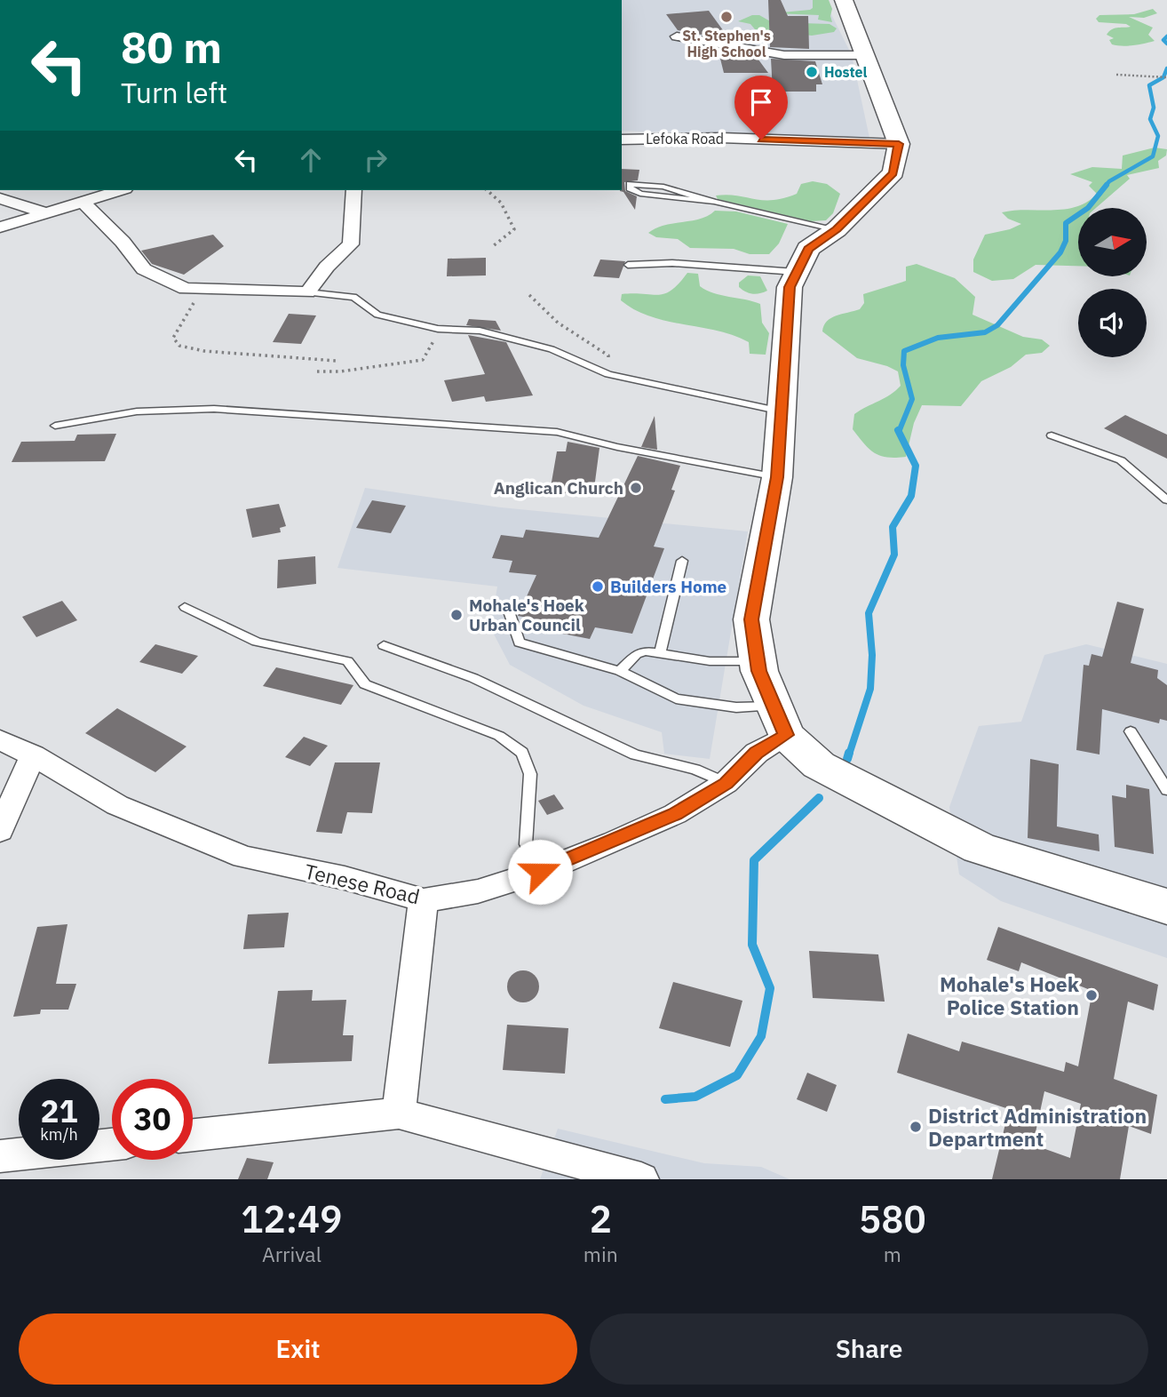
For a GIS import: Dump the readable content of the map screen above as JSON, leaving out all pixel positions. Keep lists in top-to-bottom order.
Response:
{
  "streets": {
    "street": ["Lefoka Road", "Tenese Road"]
  },
  "places": [
    "St. Stephen's High School",
    "Hostel",
    "Anglican Church",
    "Builders Home",
    "Mohale's Hoek Urban Council",
    "Mohale's Hoek Police Station",
    "District Administration Department"
  ],
  "north": "right",
  "page": {
    "turn": ["80 m", "Turn left"],
    "speed": "21 km/h",
    "limit": "30",
    "eta": [
      "12:49",
      "Arrival",
      "2",
      "min",
      "580",
      "m"
    ],
    "buttons": ["Exit", "Share"]
  }
}
